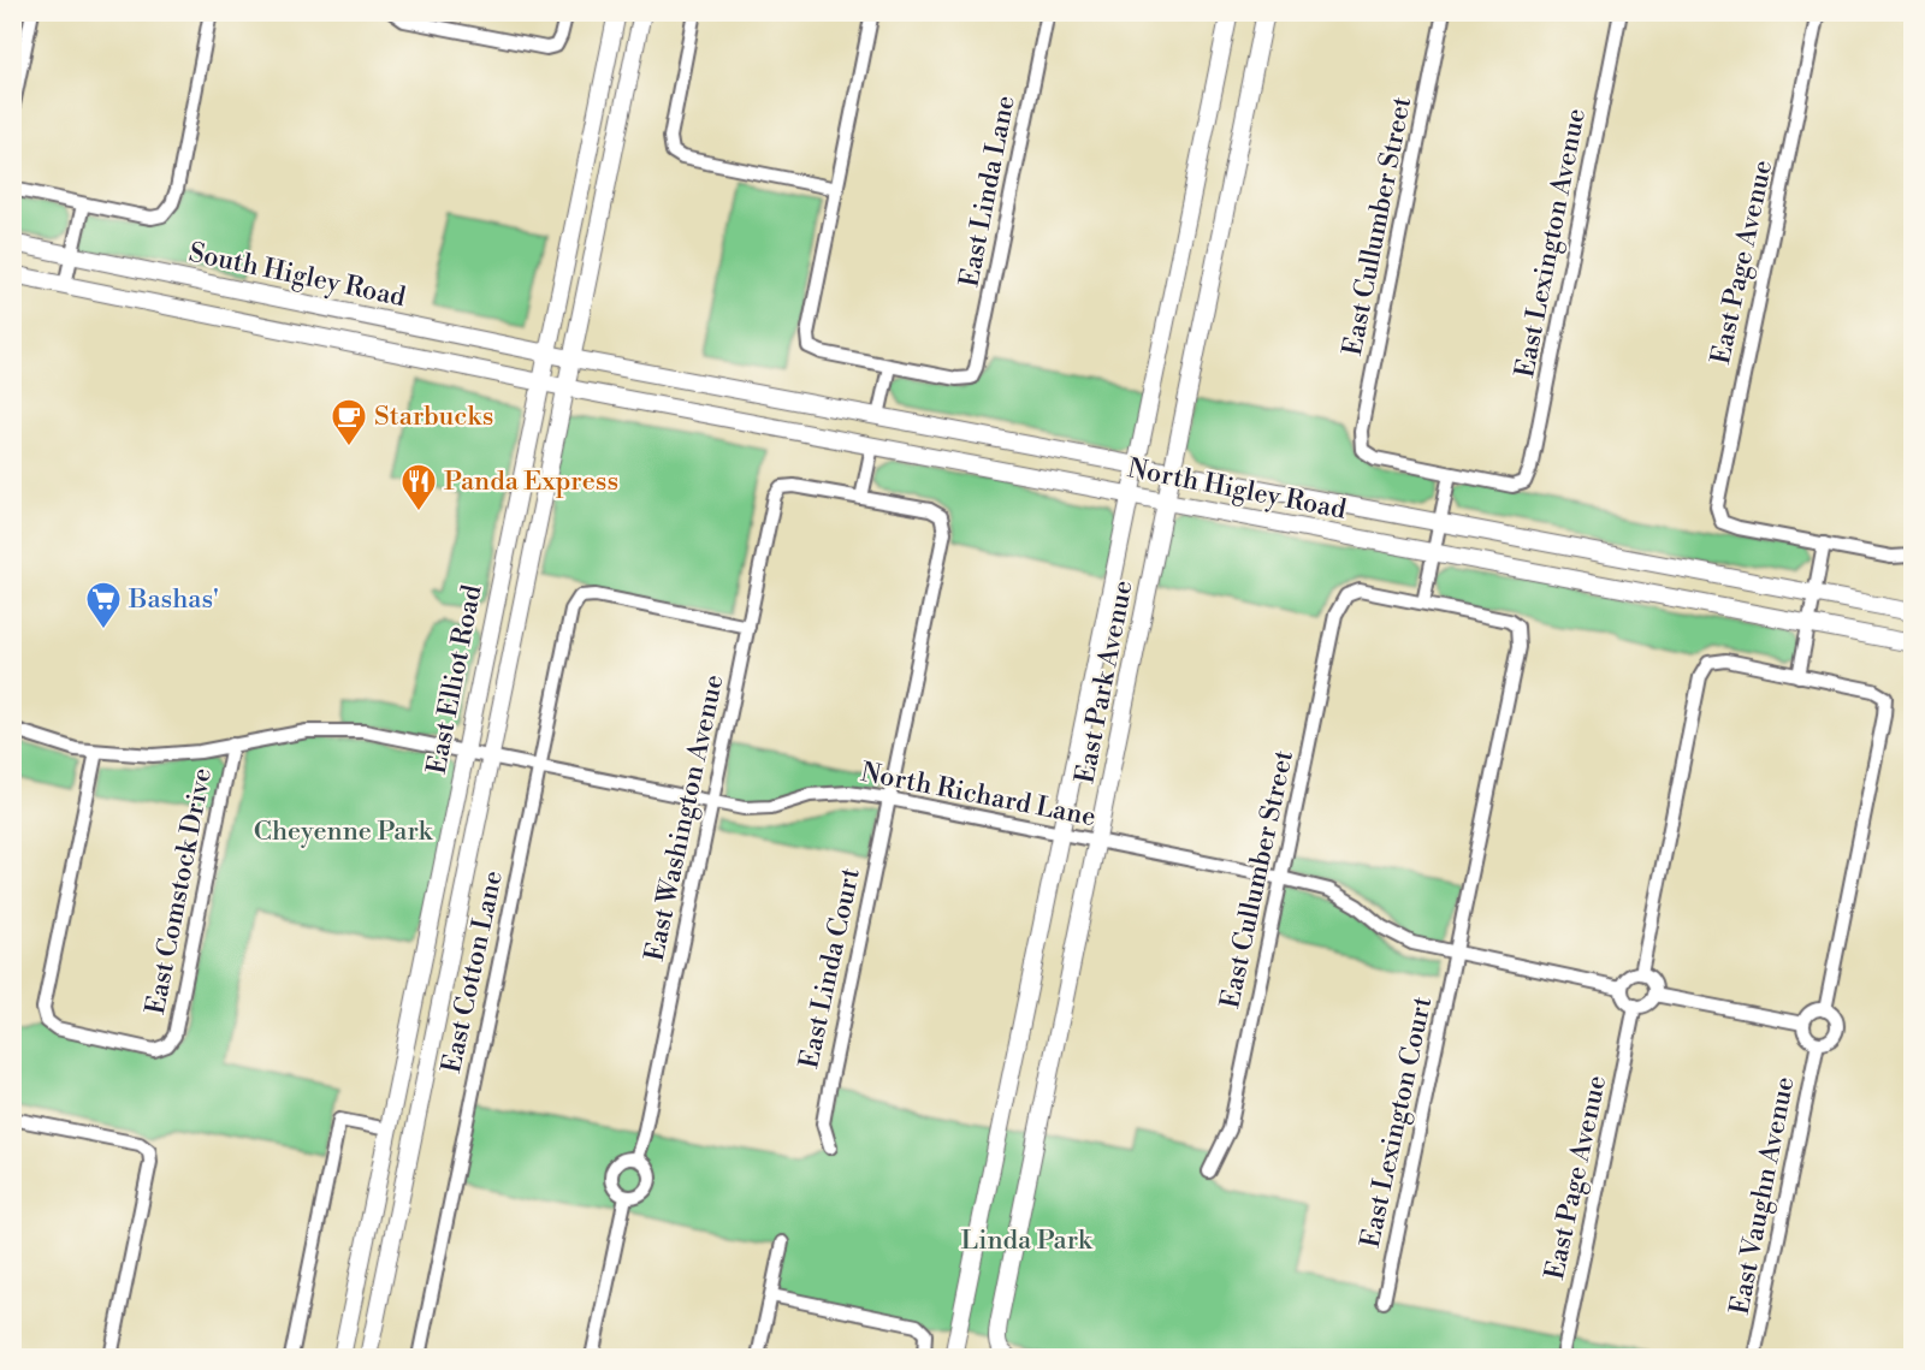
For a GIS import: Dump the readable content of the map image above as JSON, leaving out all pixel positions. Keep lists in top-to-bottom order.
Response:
{
  "streets": {
    "main road": [
      "South Higley Road",
      "North Higley Road",
      "East Elliot Road",
      "East Park Avenue"
    ],
    "street": [
      "East Linda Lane",
      "East Cullumber Street",
      "East Lexington Avenue",
      "East Page Avenue",
      "North Richard Lane",
      "East Washington Avenue",
      "East Comstock Drive",
      "East Linda Court",
      "East Cotton Lane",
      "East Lexington Court",
      "East Vaughn Avenue"
    ]
  },
  "crossings": [
    ["East Cullumber Street", "East Lexington Avenue"],
    ["East Cullumber Street", "North Richard Lane"],
    ["East Page Avenue", "North Richard Lane"],
    ["South Higley Road", "North Higley Road"],
    ["South Higley Road", "East Elliot Road"],
    ["North Higley Road", "East Elliot Road"],
    ["North Higley Road", "East Park Avenue"],
    ["East Elliot Road", "North Richard Lane"],
    ["East Park Avenue", "North Richard Lane"],
    ["North Richard Lane", "East Washington Avenue"],
    ["North Richard Lane", "East Comstock Drive"],
    ["North Richard Lane", "East Linda Court"],
    ["North Richard Lane", "East Cotton Lane"],
    ["North Richard Lane", "East Lexington Court"],
    ["East Washington Avenue", "East Cotton Lane"]
  ],
  "parks": ["Cheyenne Park", "Linda Park"],
  "places": {
    "cafe": ["Starbucks"],
    "restaurant": ["Panda Express"],
    "supermarket": ["Bashas'"]
  }
}
